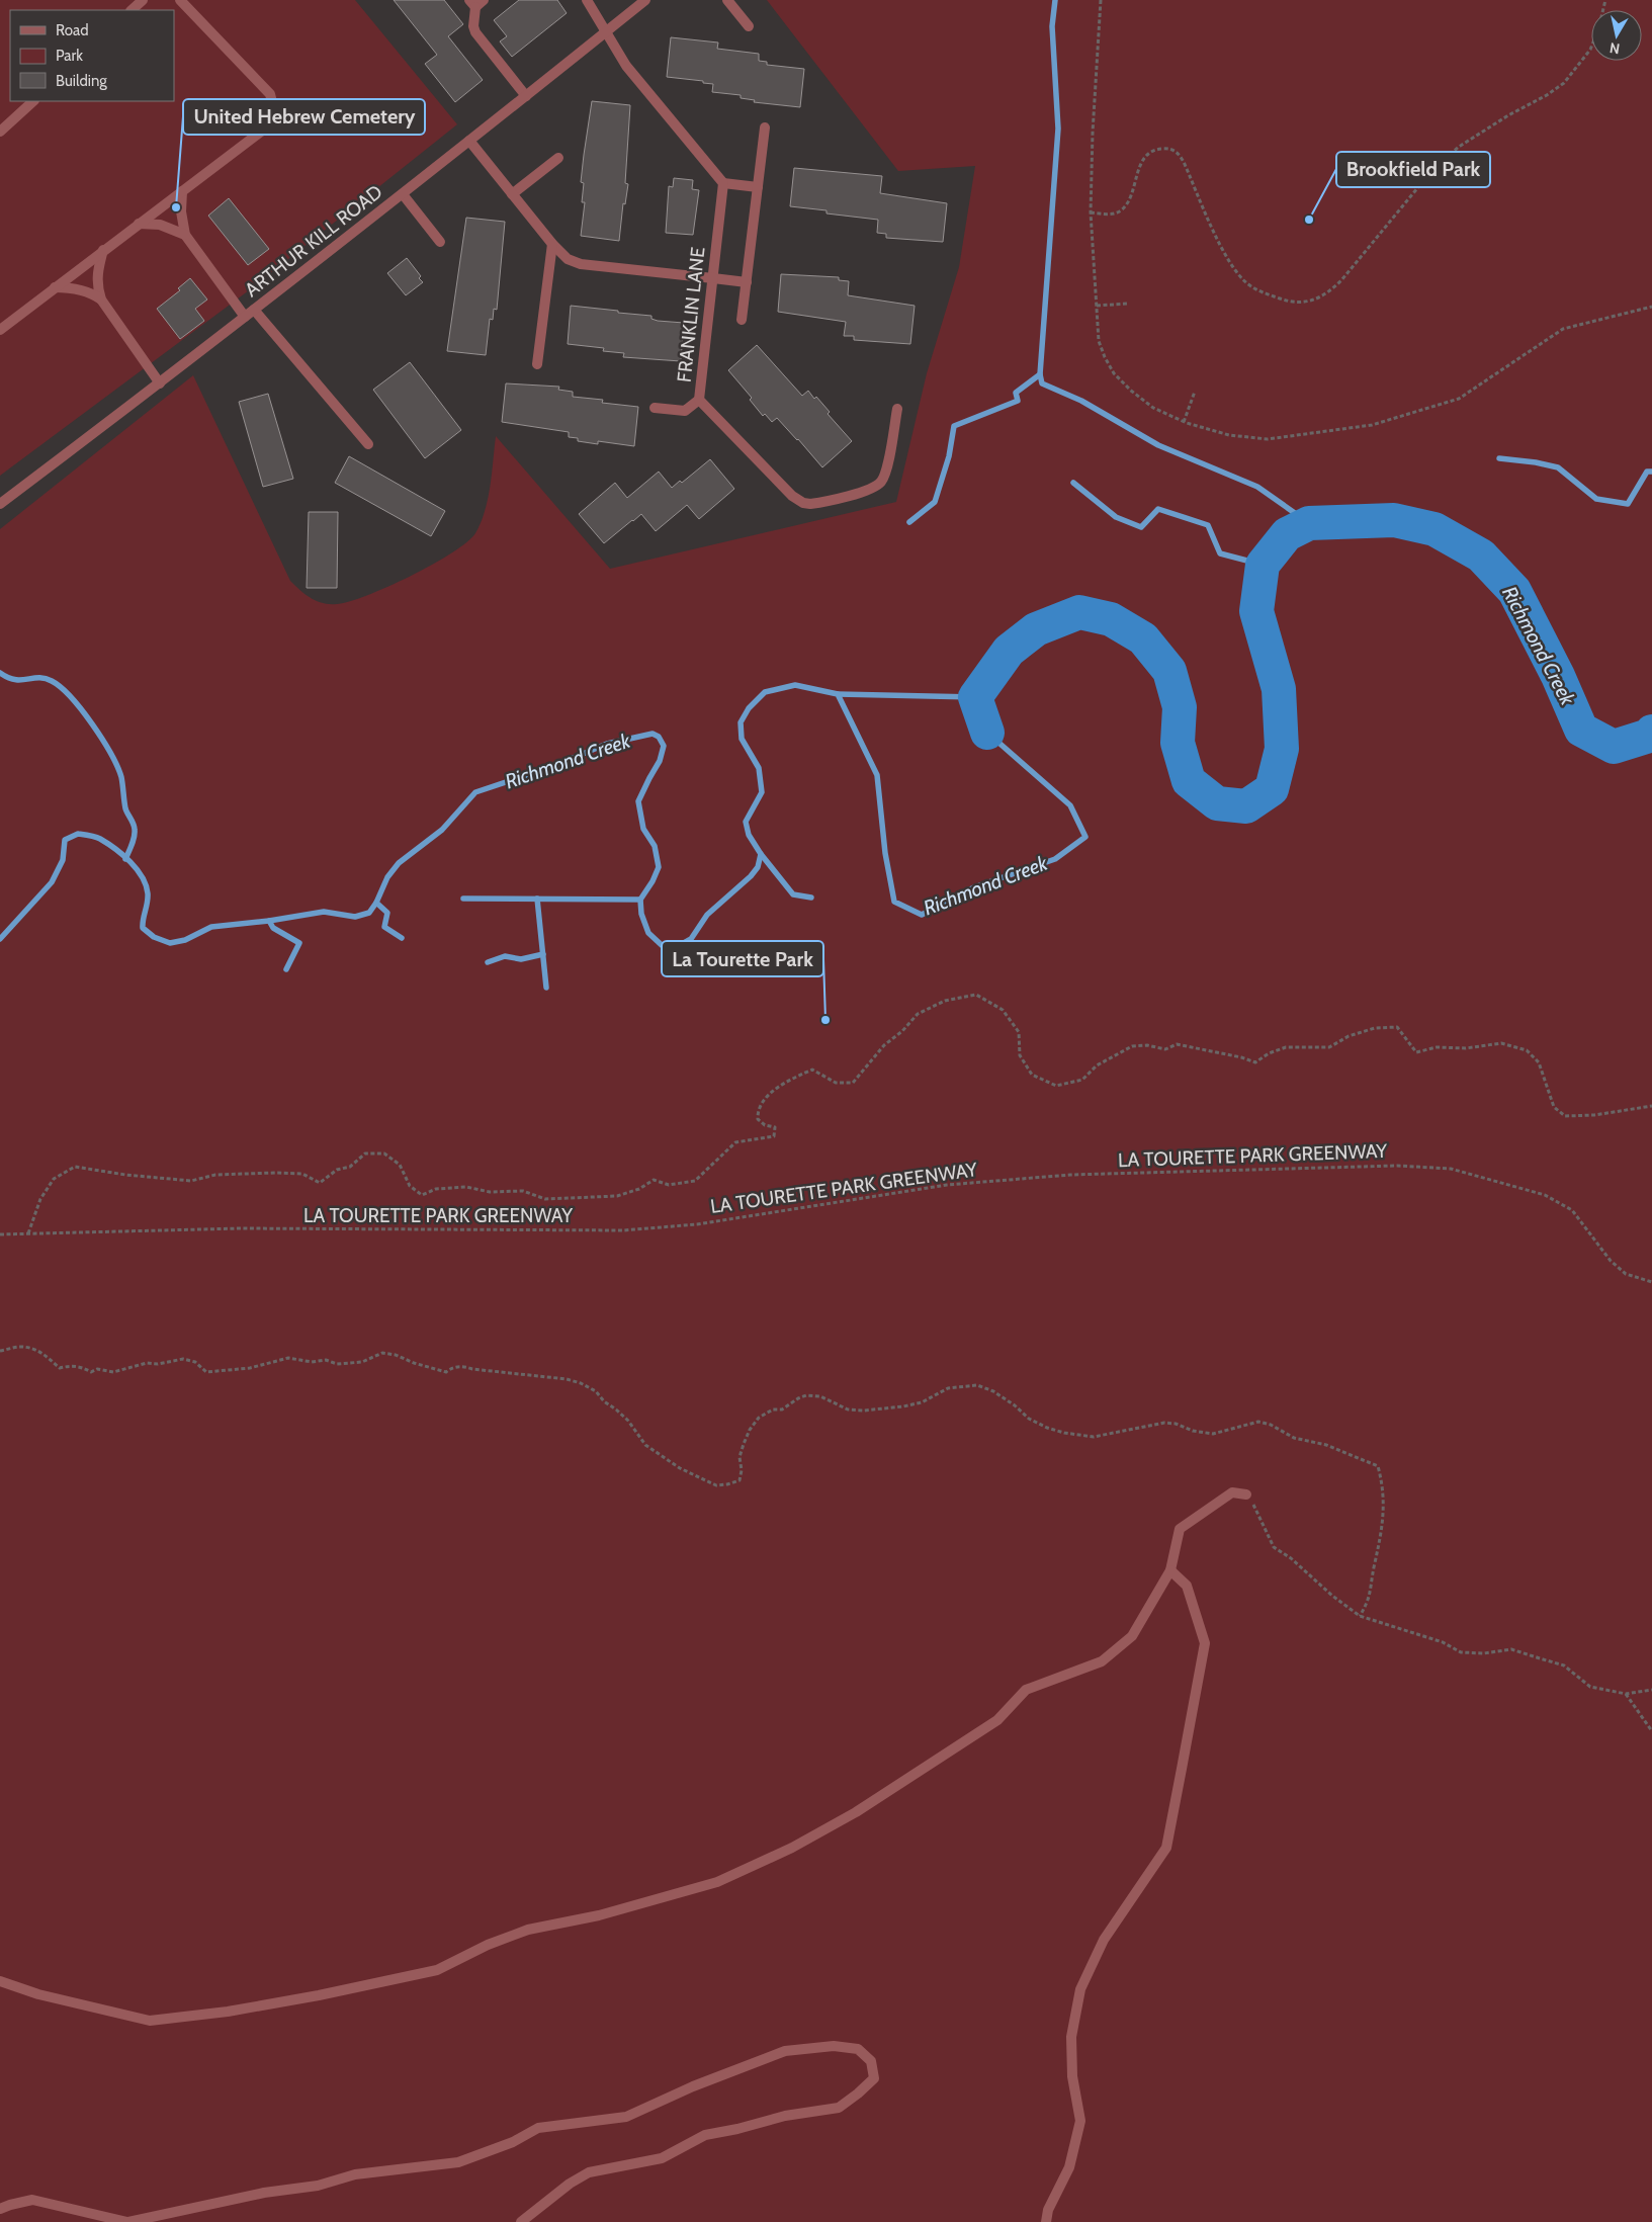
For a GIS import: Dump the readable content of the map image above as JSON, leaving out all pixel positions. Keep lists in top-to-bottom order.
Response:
{
  "streets": {
    "street": ["ARTHUR KILL ROAD", "FRANKLIN LANE"],
    "path": ["LA TOURETTE PARK GREENWAY"]
  },
  "water": ["Richmond Creek"],
  "places": ["United Hebrew Cemetery", "Brookfield Park", "La Tourette Park"],
  "legend": ["Road", "Park", "Building"],
  "north": "bottom"
}
